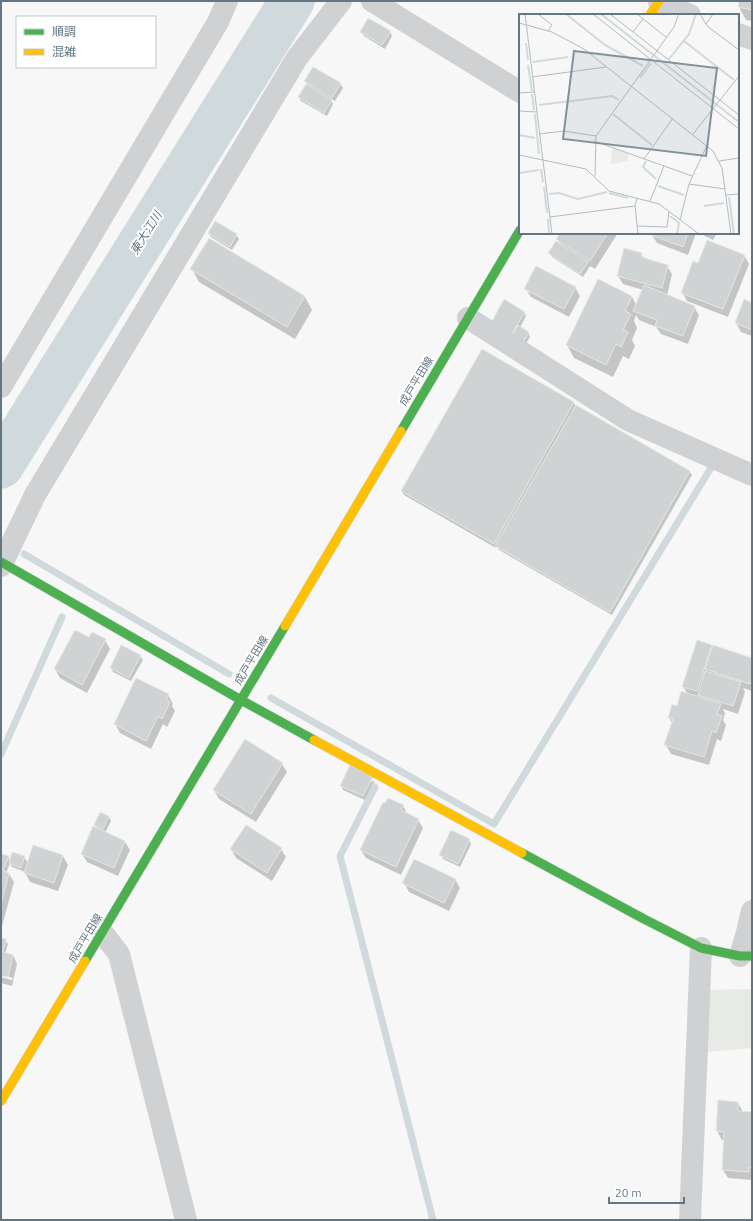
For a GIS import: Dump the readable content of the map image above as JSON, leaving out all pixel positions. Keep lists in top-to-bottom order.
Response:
{
  "streets": {
    "main road": ["成戸平田線"]
  },
  "water": ["東大江川"],
  "legend": ["順調", "混雑"],
  "scale_bar": "20 m"
}
